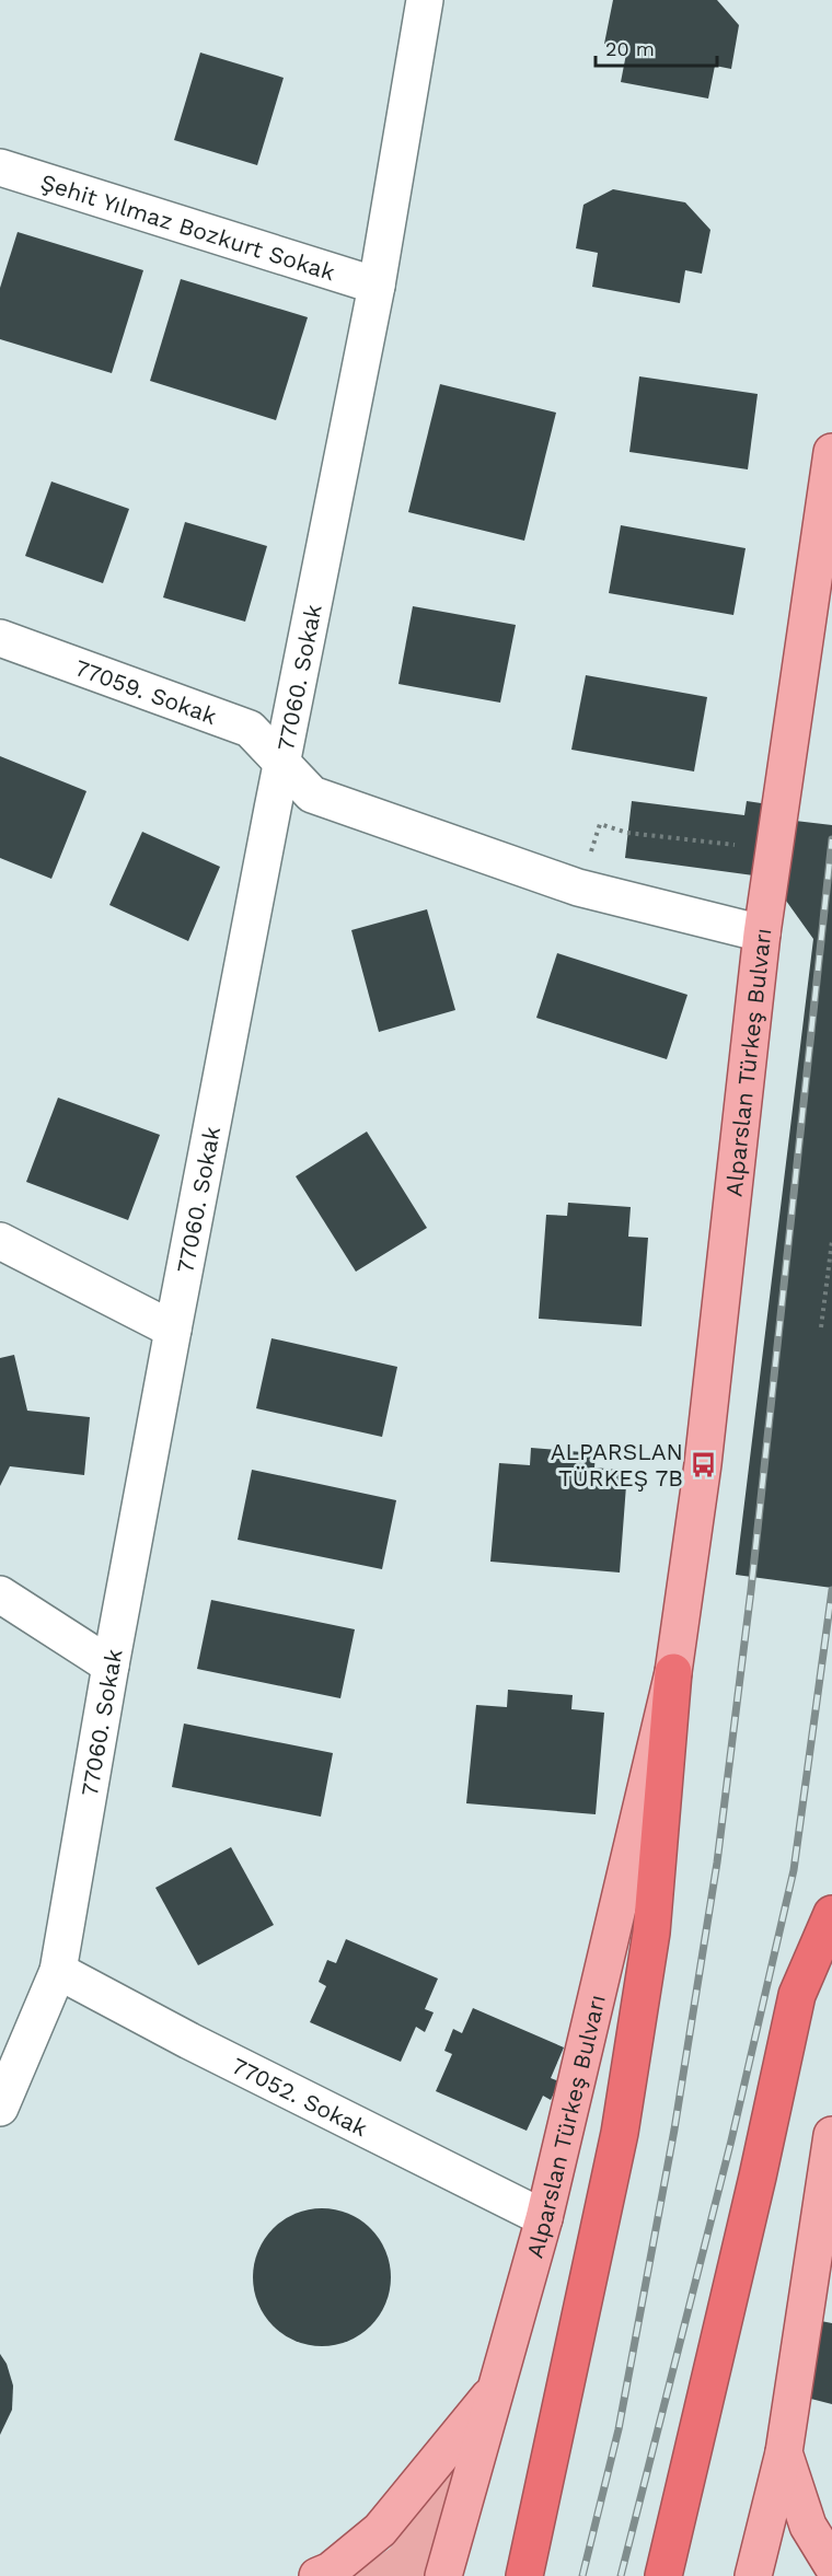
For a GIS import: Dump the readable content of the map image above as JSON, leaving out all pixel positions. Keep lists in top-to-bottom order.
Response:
{
  "streets": {
    "highway": ["Alparslan Türkeş Bulvarı"],
    "street": [
      "Şehit Yılmaz Bozkurt Sokak",
      "77060. Sokak",
      "77059. Sokak",
      "77052. Sokak"
    ]
  },
  "crossings": [
    ["Şehit Yılmaz Bozkurt Sokak", "77060. Sokak"],
    ["77060. Sokak", "77059. Sokak"],
    ["77060. Sokak", "77052. Sokak"],
    ["77059. Sokak", "Alparslan Türkeş Bulvarı"],
    ["Alparslan Türkeş Bulvarı", "77052. Sokak"]
  ],
  "places": {
    "bus stop": ["ALPARSLAN TÜRKEŞ 7B"]
  },
  "scale_bar": "20 m"
}
